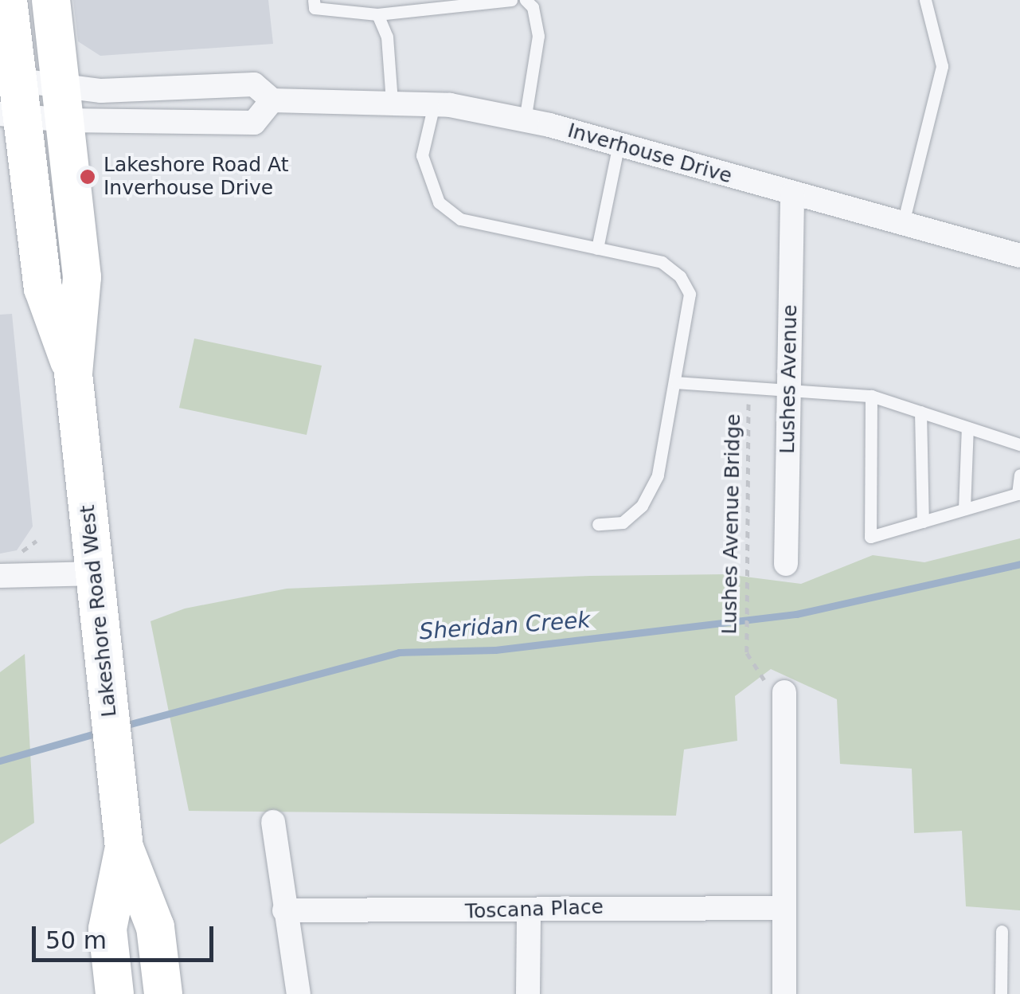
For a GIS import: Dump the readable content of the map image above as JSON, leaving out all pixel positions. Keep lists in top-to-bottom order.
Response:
{
  "streets": {
    "main road": ["Lakeshore Road West"],
    "street": ["Inverhouse Drive", "Lushes Avenue", "Toscana Place"],
    "path": ["Lushes Avenue Bridge"]
  },
  "crossings": [
    ["Inverhouse Drive", "Lushes Avenue"],
    ["Inverhouse Drive", "Lakeshore Road West"]
  ],
  "water": ["Sheridan Creek"],
  "places": ["Lakeshore Road At Inverhouse Drive"],
  "scale_bar": "50 m"
}
